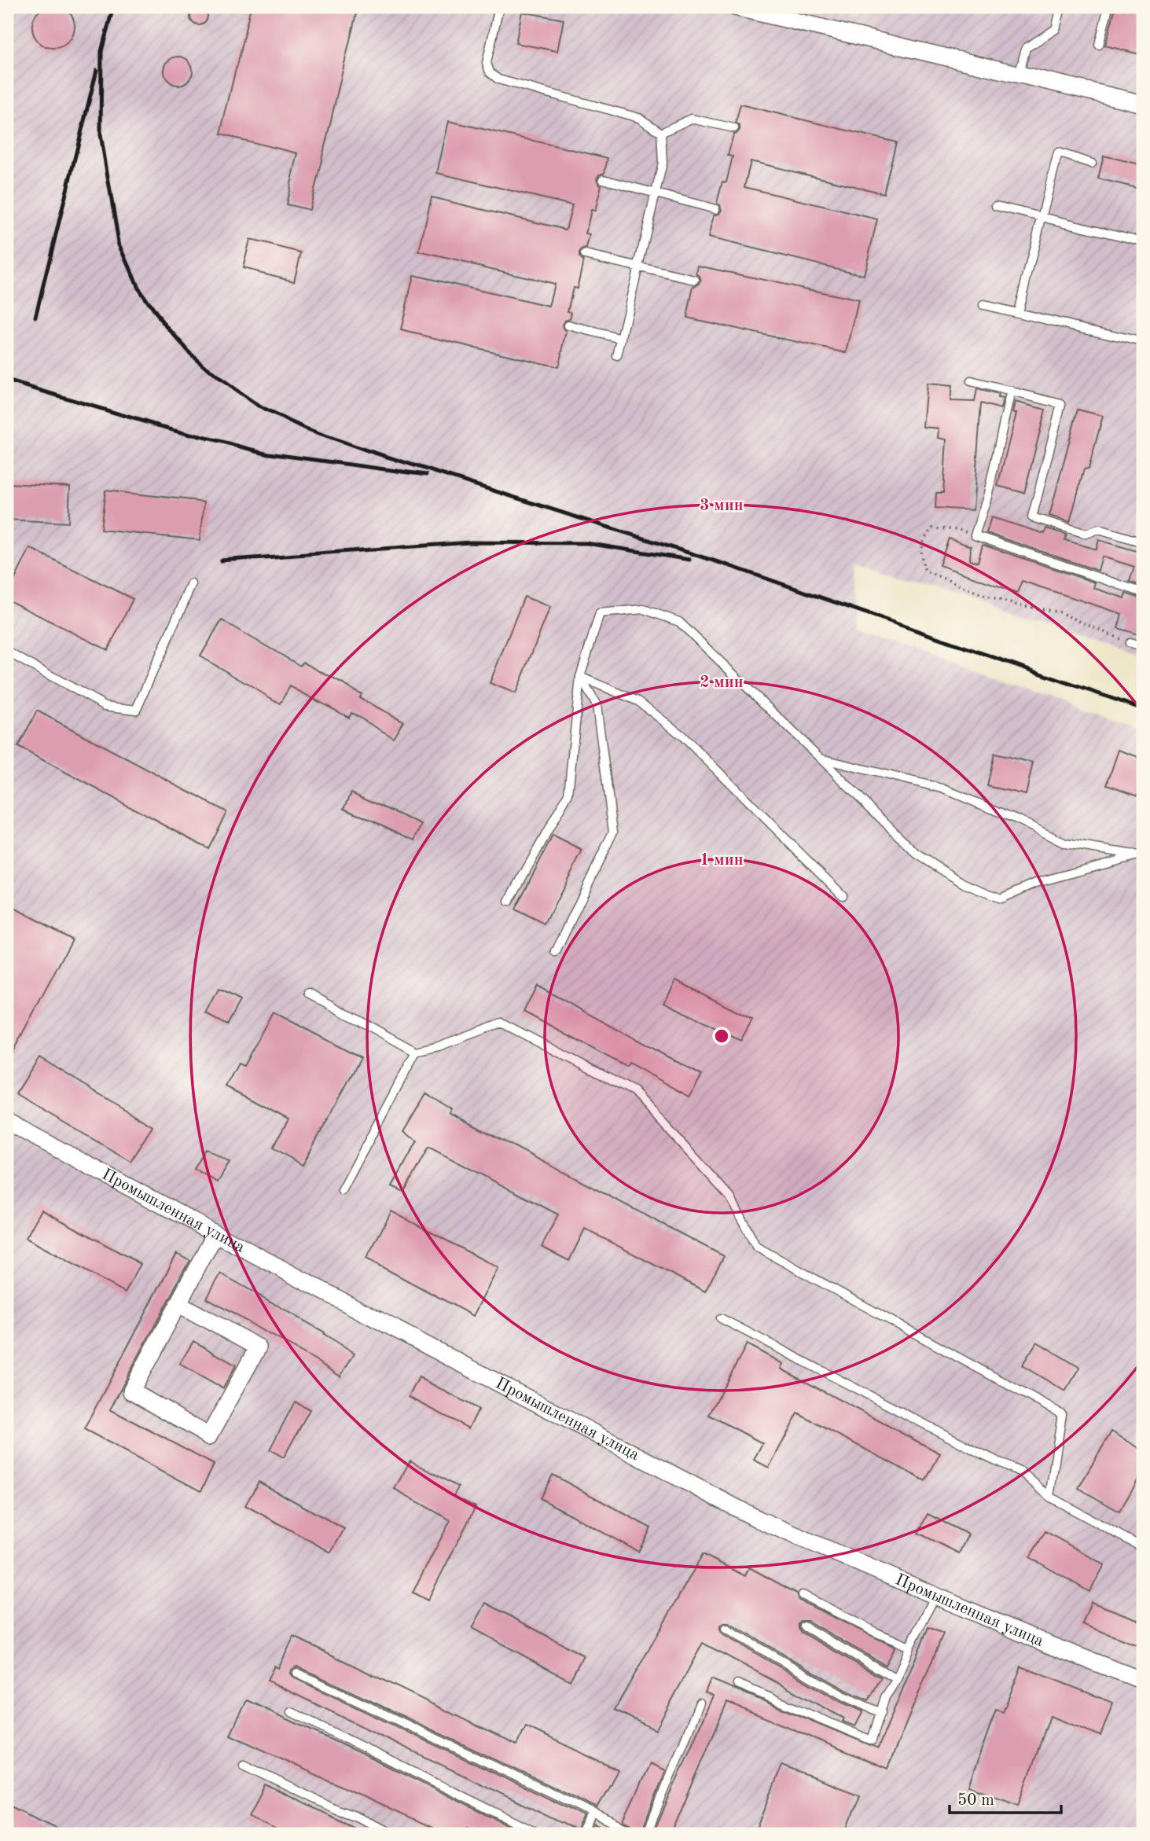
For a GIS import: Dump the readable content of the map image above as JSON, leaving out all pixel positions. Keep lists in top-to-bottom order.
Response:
{
  "streets": {
    "street": ["Промышленная улица"]
  },
  "scale_bar": "50 m",
  "rings": ["3 мин", "2 мин", "1 мин"]
}
